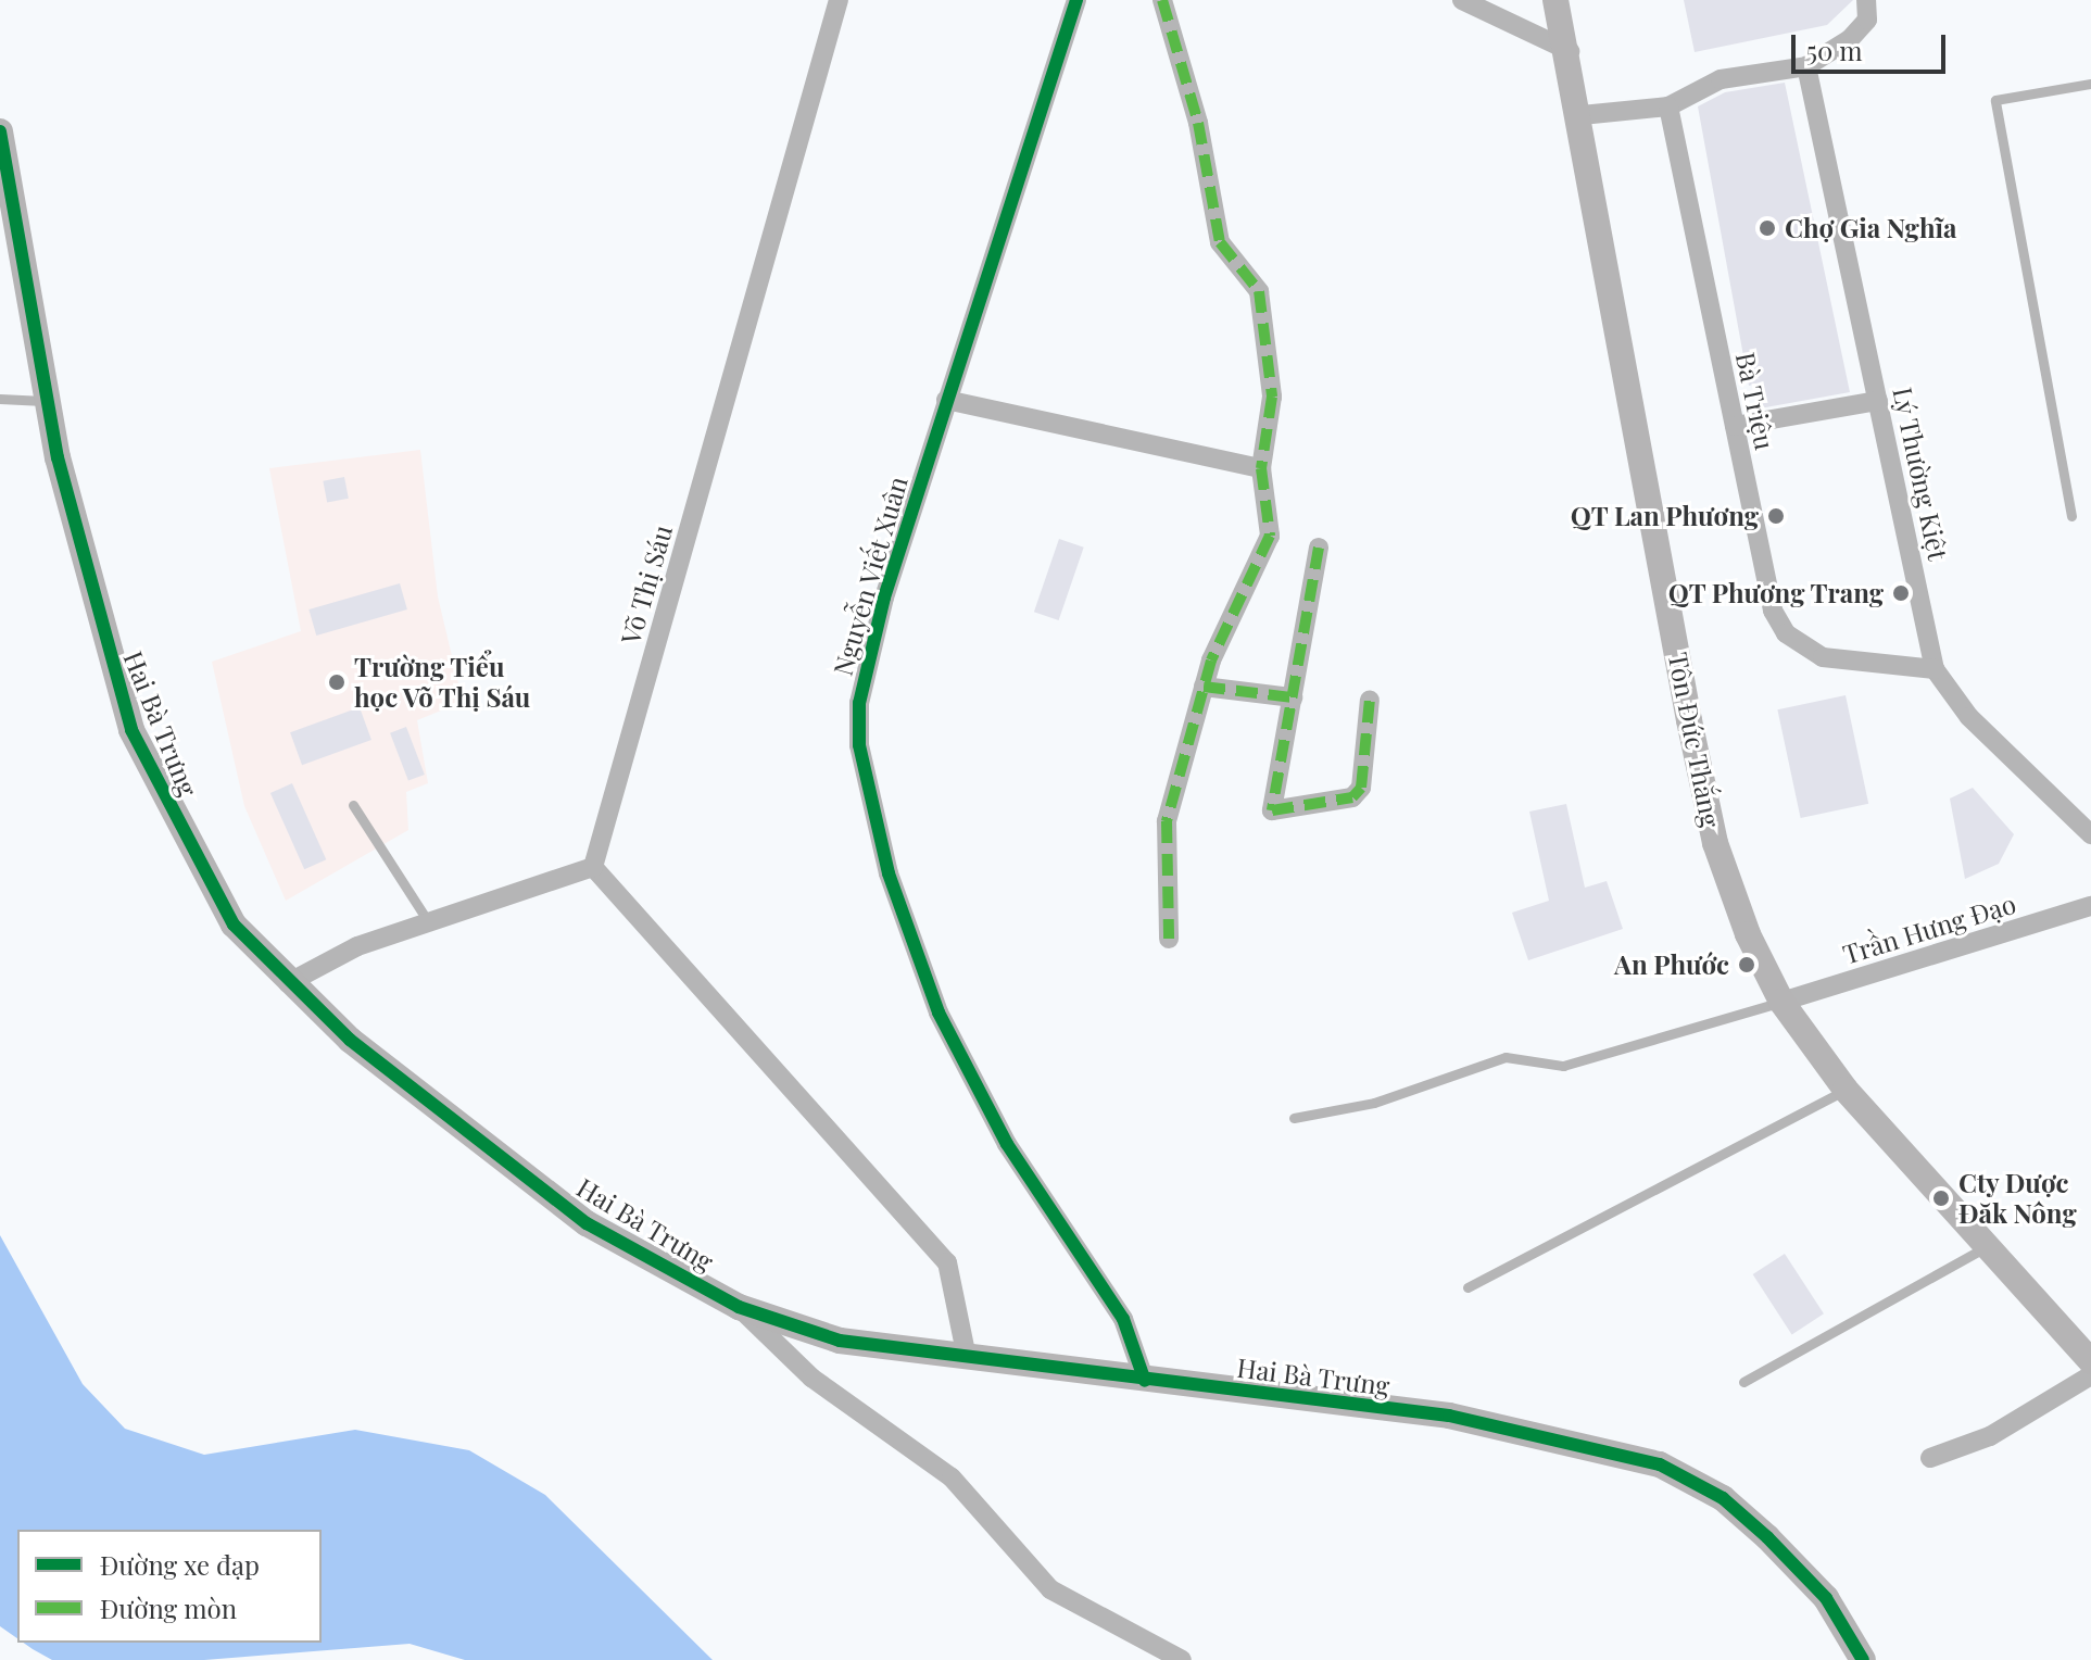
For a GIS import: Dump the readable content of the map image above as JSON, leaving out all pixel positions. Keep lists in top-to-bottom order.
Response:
{
  "streets": {
    "street": [
      "Bà Triệu",
      "Lý Thường Kiệt",
      "Nguyễn Viết Xuân",
      "Võ Thị Sáu",
      "Hai Bà Trưng",
      "Tôn Đức Thắng",
      "Trần Hưng Đạo"
    ]
  },
  "crossings": [
    ["Bà Triệu", "Lý Thường Kiệt"],
    ["Nguyễn Viết Xuân", "Hai Bà Trưng"],
    ["Tôn Đức Thắng", "Trần Hưng Đạo"]
  ],
  "places": [
    "Chợ Gia Nghĩa",
    "QT Lan Phương",
    "QT Phương Trang",
    "Trường Tiểu học Võ Thị Sáu",
    "An Phước",
    "Cty Dược Đăk Nông"
  ],
  "legend": ["Đường xe đạp", "Đường mòn"],
  "scale_bar": "50 m"
}
